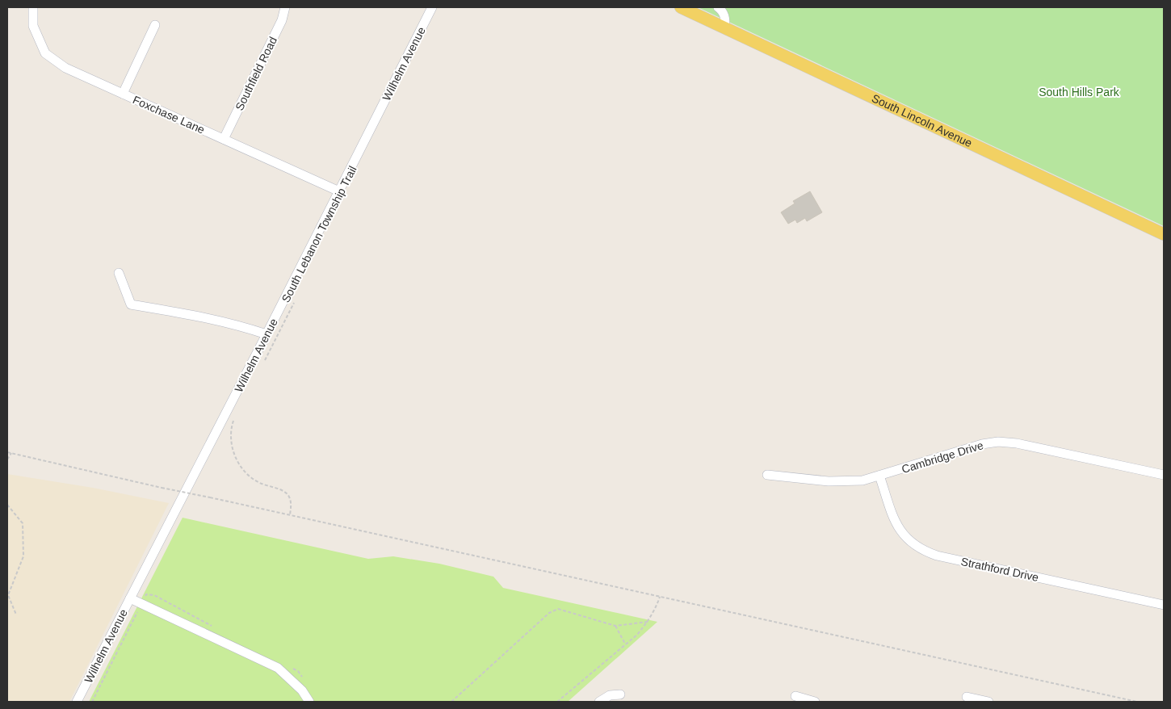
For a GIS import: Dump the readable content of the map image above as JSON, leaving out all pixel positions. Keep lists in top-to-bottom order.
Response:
{
  "streets": {
    "main road": ["South Lincoln Avenue"],
    "street": [
      "Wilhelm Avenue",
      "Southfield Road",
      "Foxchase Lane",
      "Cambridge Drive",
      "Strathford Drive"
    ],
    "path": ["South Lebanon Township Trail"]
  },
  "crossings": [
    ["Wilhelm Avenue", "Foxchase Lane"],
    ["Southfield Road", "Foxchase Lane"],
    ["Cambridge Drive", "Strathford Drive"]
  ],
  "parks": ["South Hills Park"]
}
